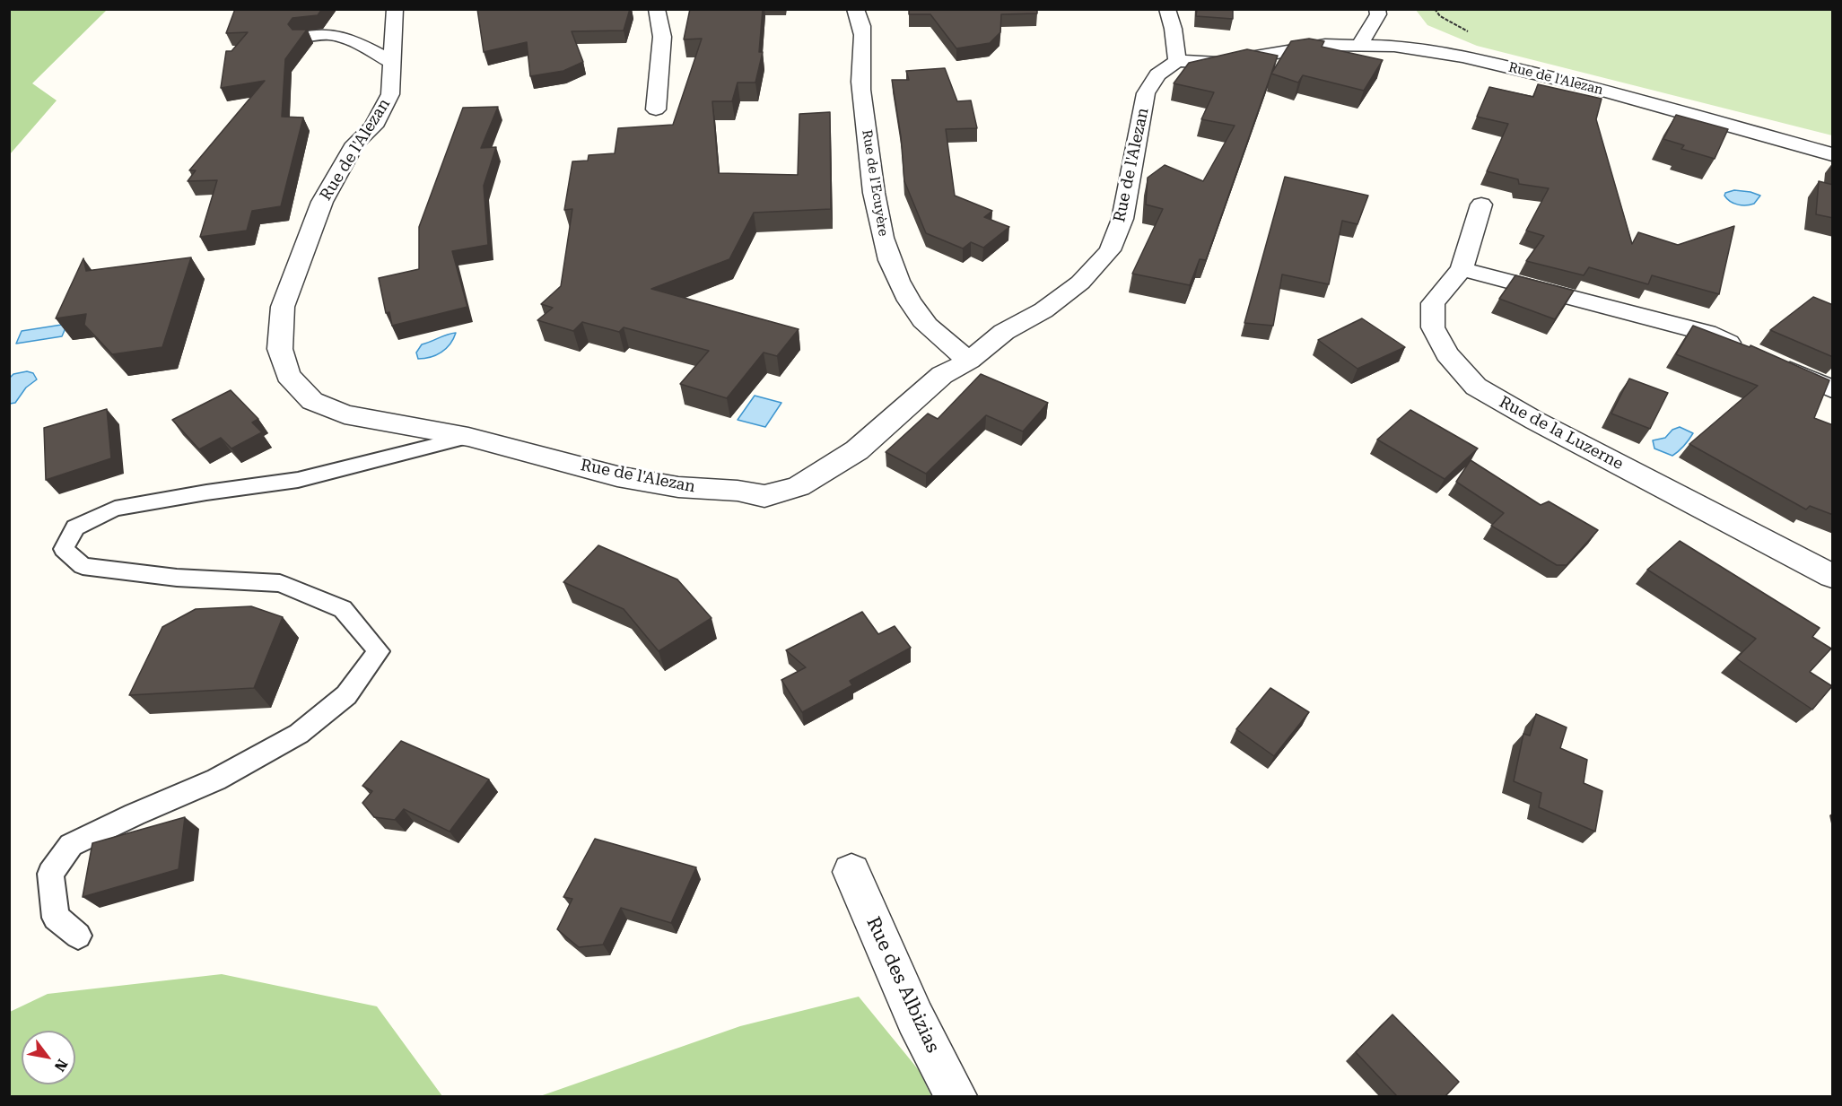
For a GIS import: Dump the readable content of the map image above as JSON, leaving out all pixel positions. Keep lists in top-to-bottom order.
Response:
{
  "streets": {
    "street": [
      "Rue de l'Alezan",
      "Rue de l'Ecuyère",
      "Rue de la Luzerne",
      "Rue des Albizias"
    ]
  },
  "crossings": [
    ["Rue de l'Alezan", "Rue de l'Ecuyère"]
  ],
  "north": "bottom right"
}
